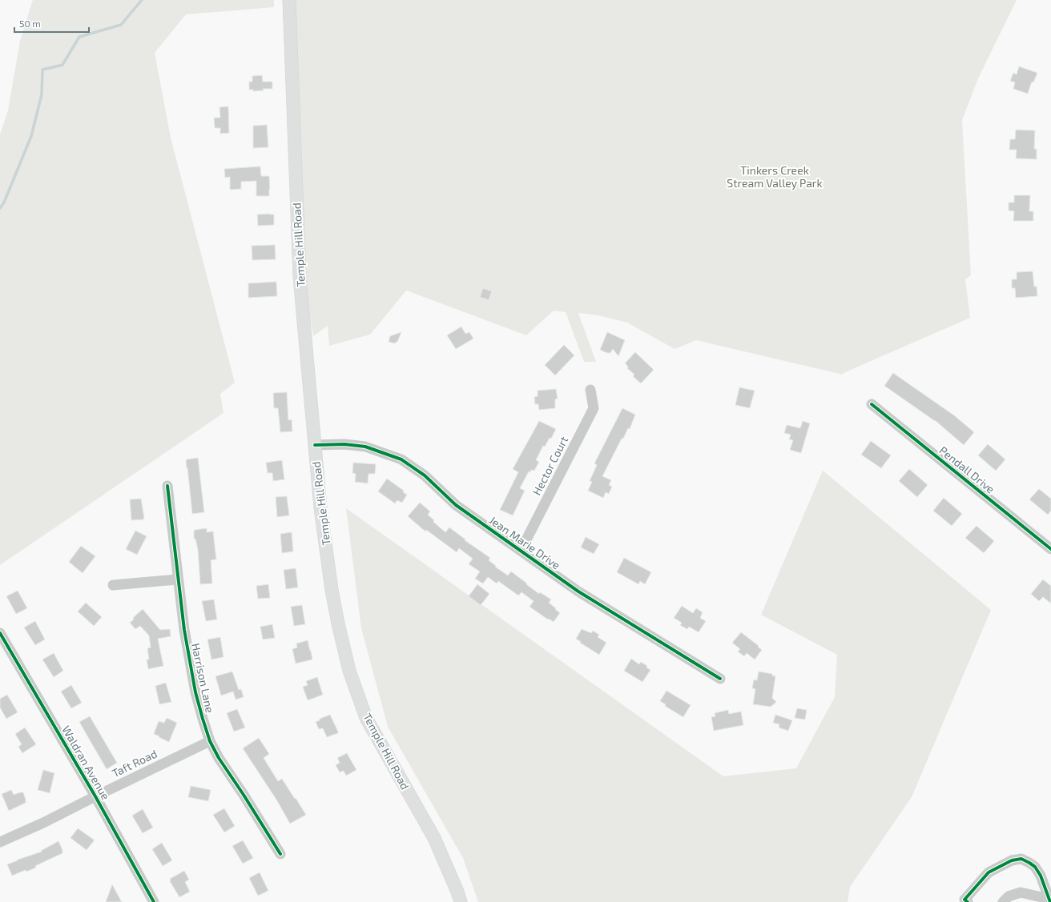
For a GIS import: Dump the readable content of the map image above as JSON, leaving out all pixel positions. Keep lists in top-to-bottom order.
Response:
{
  "streets": {
    "main road": ["Temple Hill Road"],
    "street": [
      "Hector Court",
      "Pendall Drive",
      "Jean Marie Drive",
      "Harrison Lane",
      "Waldran Avenue",
      "Taft Road"
    ]
  },
  "crossings": [
    ["Temple Hill Road", "Jean Marie Drive"],
    ["Hector Court", "Jean Marie Drive"],
    ["Harrison Lane", "Taft Road"],
    ["Waldran Avenue", "Taft Road"]
  ],
  "parks": ["Tinkers Creek Stream Valley Park"],
  "scale_bar": "50 m"
}
